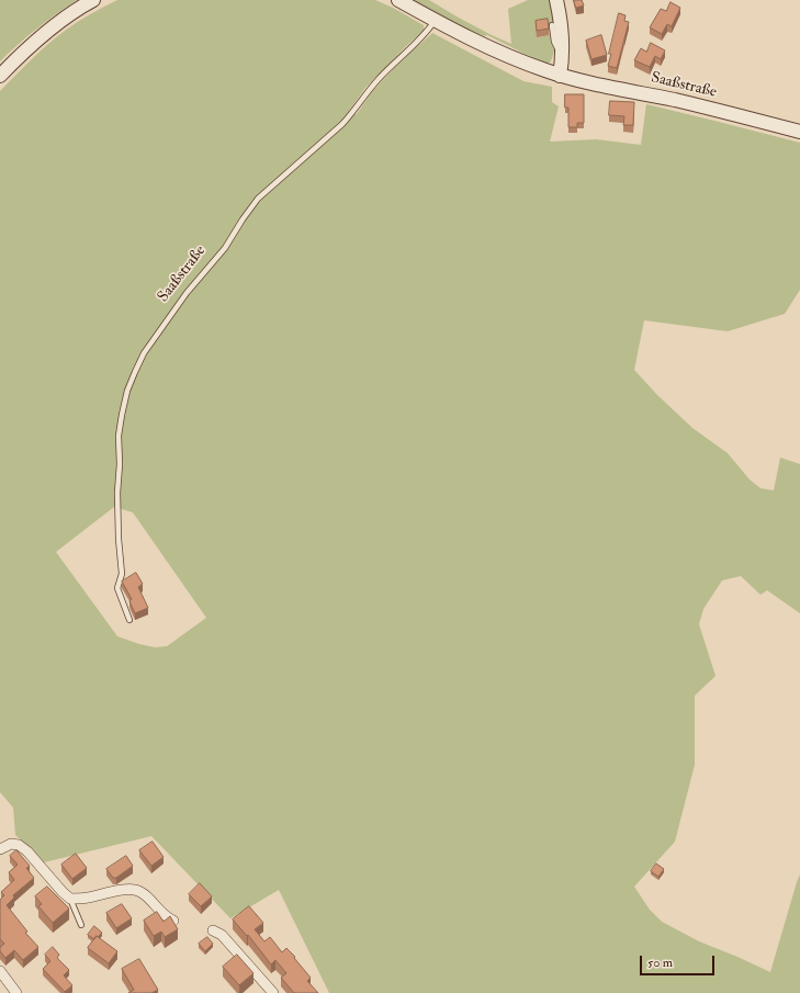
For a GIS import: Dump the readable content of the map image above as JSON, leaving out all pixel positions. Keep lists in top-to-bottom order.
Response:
{
  "streets": {
    "street": ["Saaßstraße"]
  },
  "scale_bar": "50 m"
}
